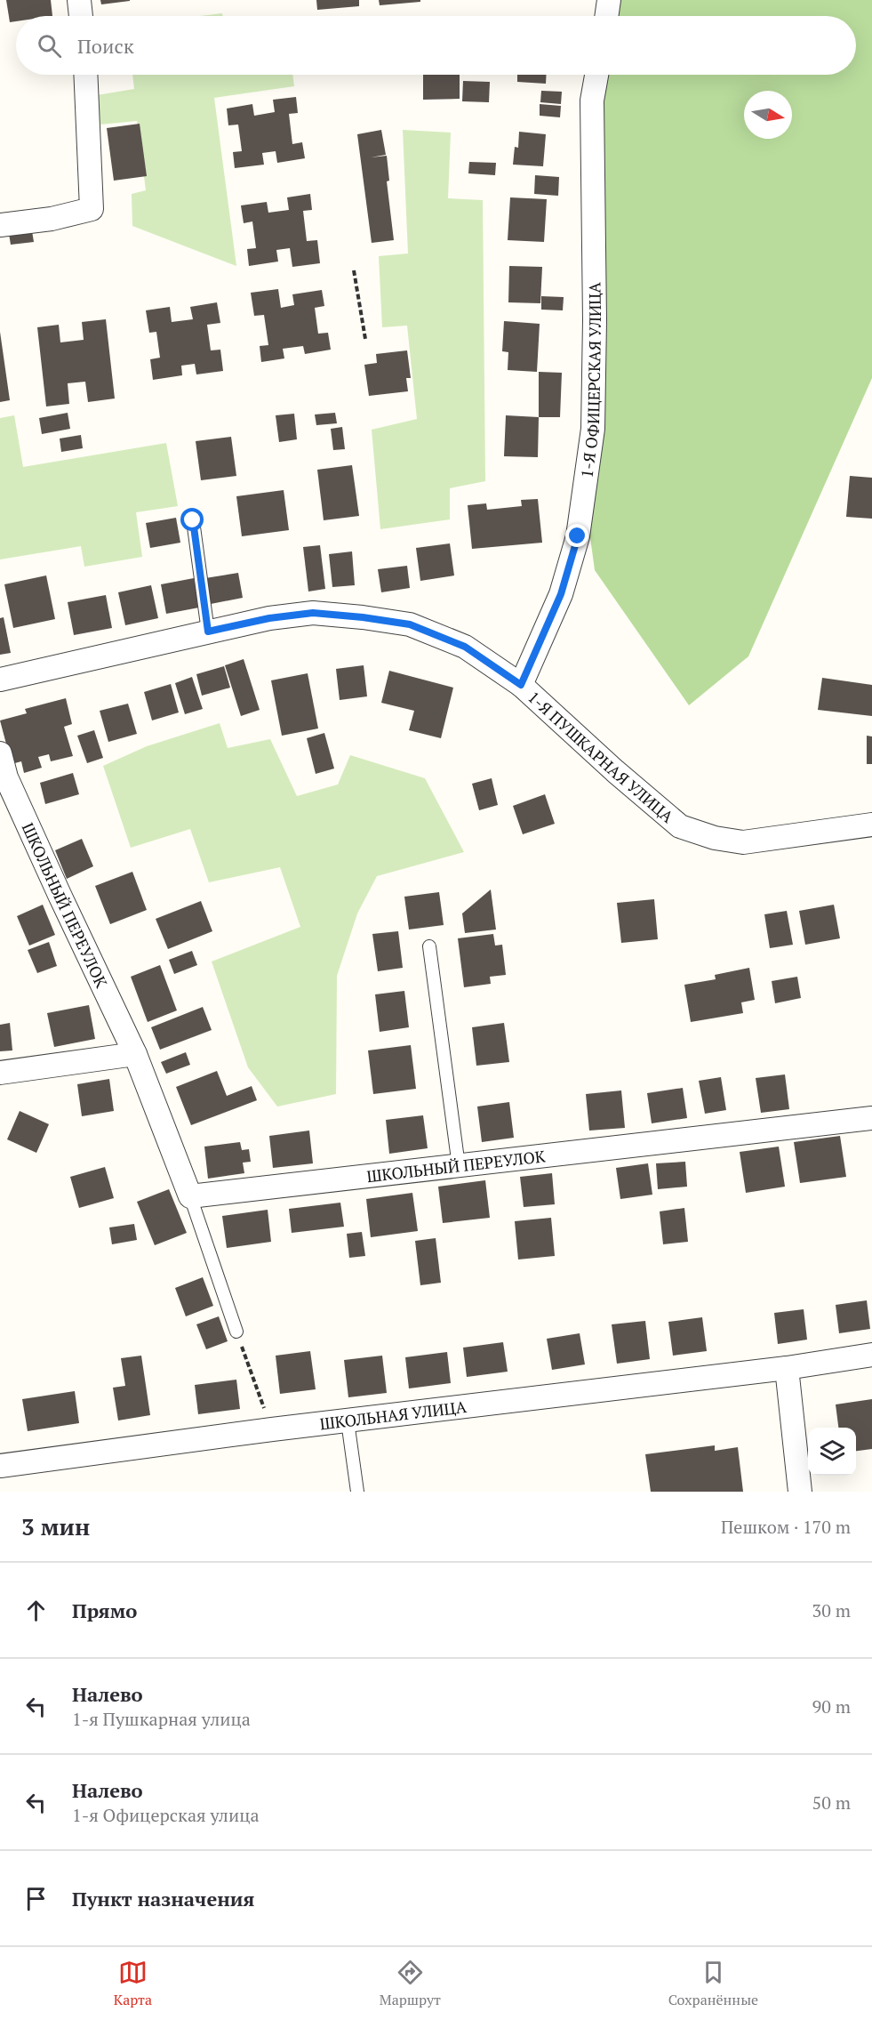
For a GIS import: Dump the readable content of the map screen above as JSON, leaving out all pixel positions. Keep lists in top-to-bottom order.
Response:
{
  "streets": {
    "street": [
      "1-Я ОФИЦЕРСКАЯ УЛИЦА",
      "1-Я ПУШКАРНАЯ УЛИЦА",
      "ШКОЛЬНЫЙ ПЕРЕУЛОК",
      "ШКОЛЬНАЯ УЛИЦА"
    ]
  },
  "crossings": [
    ["1-Я ОФИЦЕРСКАЯ УЛИЦА", "1-Я ПУШКАРНАЯ УЛИЦА"]
  ],
  "north": "right",
  "page": {
    "search": "Поиск",
    "heading": ["3 мин", "Пешком · 170 m"],
    "list": [
      ["Прямо", "30 m"],
      ["Налево", "1-я Пушкарная улица", "90 m"],
      ["Налево", "1-я Офицерская улица", "50 m"],
      "Пункт назначения"
    ],
    "nav": ["Карта", "Маршрут", "Сохранённые"]
  }
}
